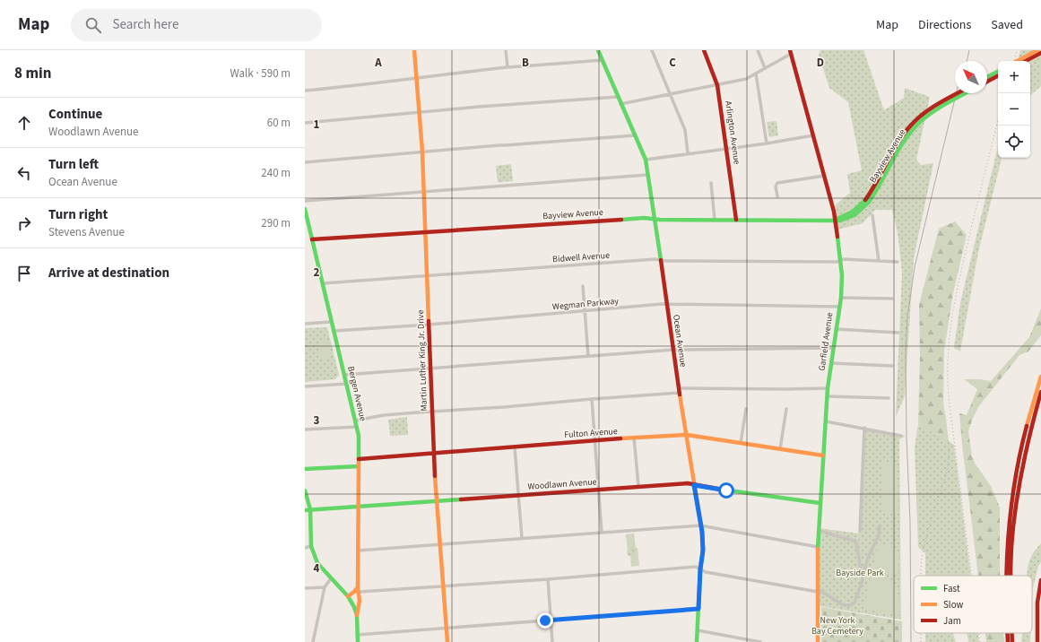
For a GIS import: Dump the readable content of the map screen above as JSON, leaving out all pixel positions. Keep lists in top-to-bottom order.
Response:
{
  "streets": {
    "main road": [
      "Arlington Avenue",
      "Bayview Avenue",
      "Ocean Avenue",
      "Garfield Avenue",
      "Martin Luther King Jr. Drive",
      "Bergen Avenue",
      "Fulton Avenue",
      "Woodlawn Avenue"
    ],
    "street": ["Bidwell Avenue", "Wegman Parkway"]
  },
  "crossings": [
    ["Arlington Avenue", "Bayview Avenue"],
    ["Bayview Avenue", "Ocean Avenue"],
    ["Bayview Avenue", "Garfield Avenue"],
    ["Bayview Avenue", "Martin Luther King Jr. Drive"],
    ["Bayview Avenue", "Bergen Avenue"],
    ["Bidwell Avenue", "Ocean Avenue"],
    ["Bidwell Avenue", "Garfield Avenue"],
    ["Bidwell Avenue", "Martin Luther King Jr. Drive"],
    ["Bidwell Avenue", "Bergen Avenue"],
    ["Wegman Parkway", "Ocean Avenue"],
    ["Wegman Parkway", "Garfield Avenue"],
    ["Wegman Parkway", "Martin Luther King Jr. Drive"],
    ["Wegman Parkway", "Bergen Avenue"],
    ["Ocean Avenue", "Fulton Avenue"],
    ["Ocean Avenue", "Woodlawn Avenue"],
    ["Garfield Avenue", "Fulton Avenue"],
    ["Garfield Avenue", "Woodlawn Avenue"],
    ["Martin Luther King Jr. Drive", "Fulton Avenue"],
    ["Martin Luther King Jr. Drive", "Woodlawn Avenue"],
    ["Bergen Avenue", "Fulton Avenue"],
    ["Bergen Avenue", "Woodlawn Avenue"]
  ],
  "parks": ["Bayside Park", "New York Bay Cemetery"],
  "legend": ["Fast", "Slow", "Jam"],
  "north": "top left",
  "page": {
    "header": "Map",
    "search": "Search here",
    "nav": ["Map", "Directions", "Saved"],
    "heading": ["8 min", "Walk · 590 m"],
    "map_buttons": ["+", "−"],
    "list": [
      ["Continue", "Woodlawn Avenue", "60 m"],
      ["Turn left", "Ocean Avenue", "240 m"],
      ["Turn right", "Stevens Avenue", "290 m"],
      "Arrive at destination"
    ]
  },
  "grid": {
    "columns": [
      "A",
      "B",
      "C",
      "D"
    ],
    "rows": [
      "1",
      "2",
      "3",
      "4"
    ]
  }
}
